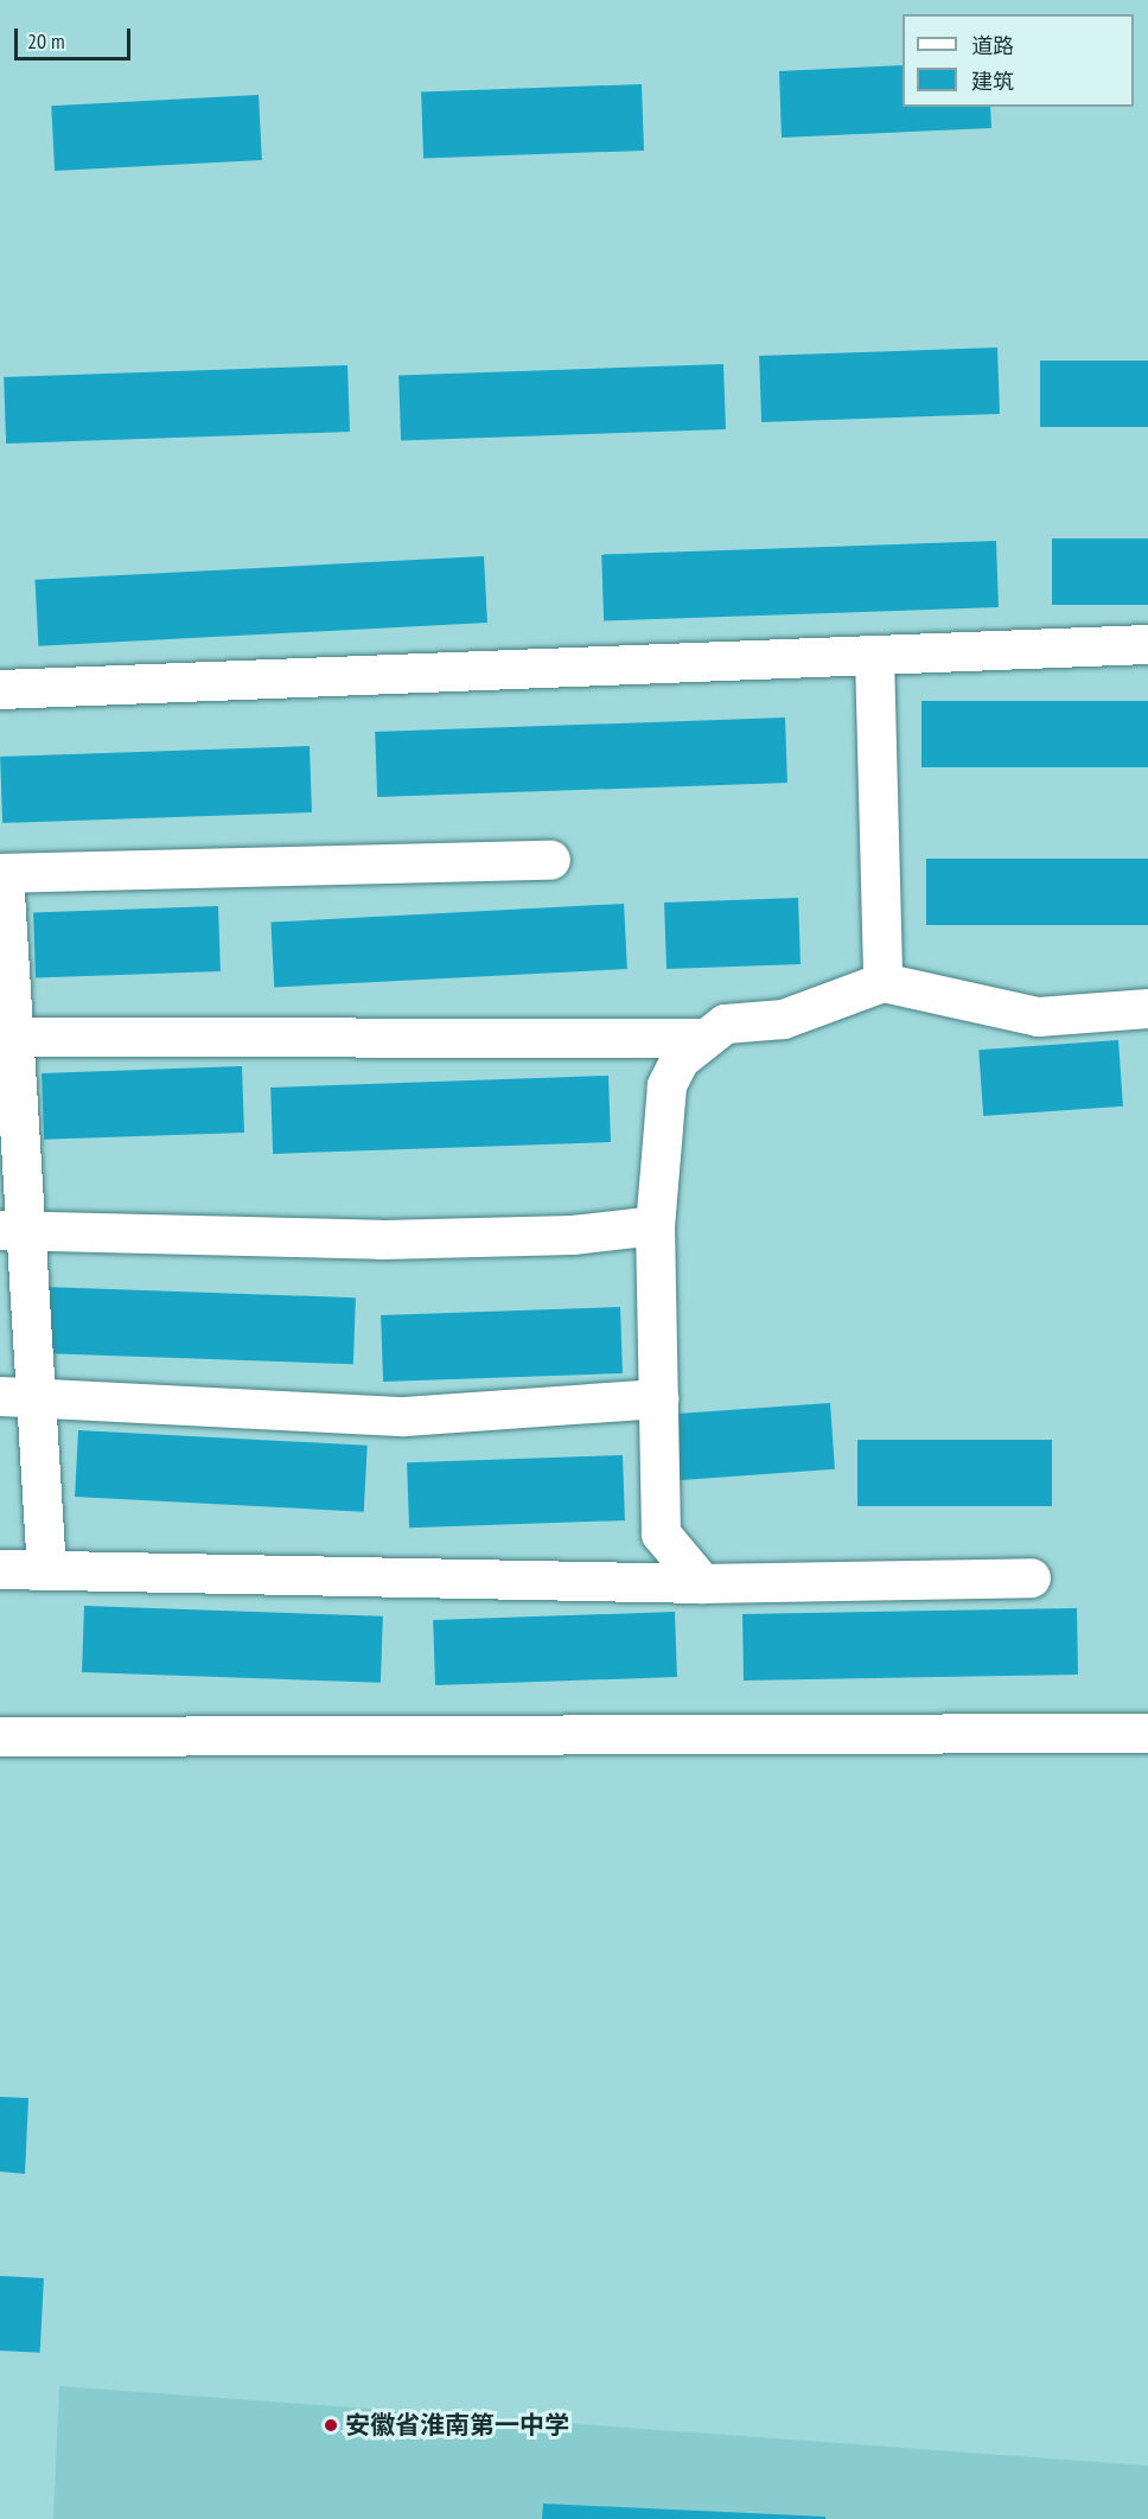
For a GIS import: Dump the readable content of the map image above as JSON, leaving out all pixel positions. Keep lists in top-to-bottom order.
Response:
{
  "places": ["安徽省淮南第一中学"],
  "legend": ["道路", "建筑"],
  "scale_bar": "20 m"
}
